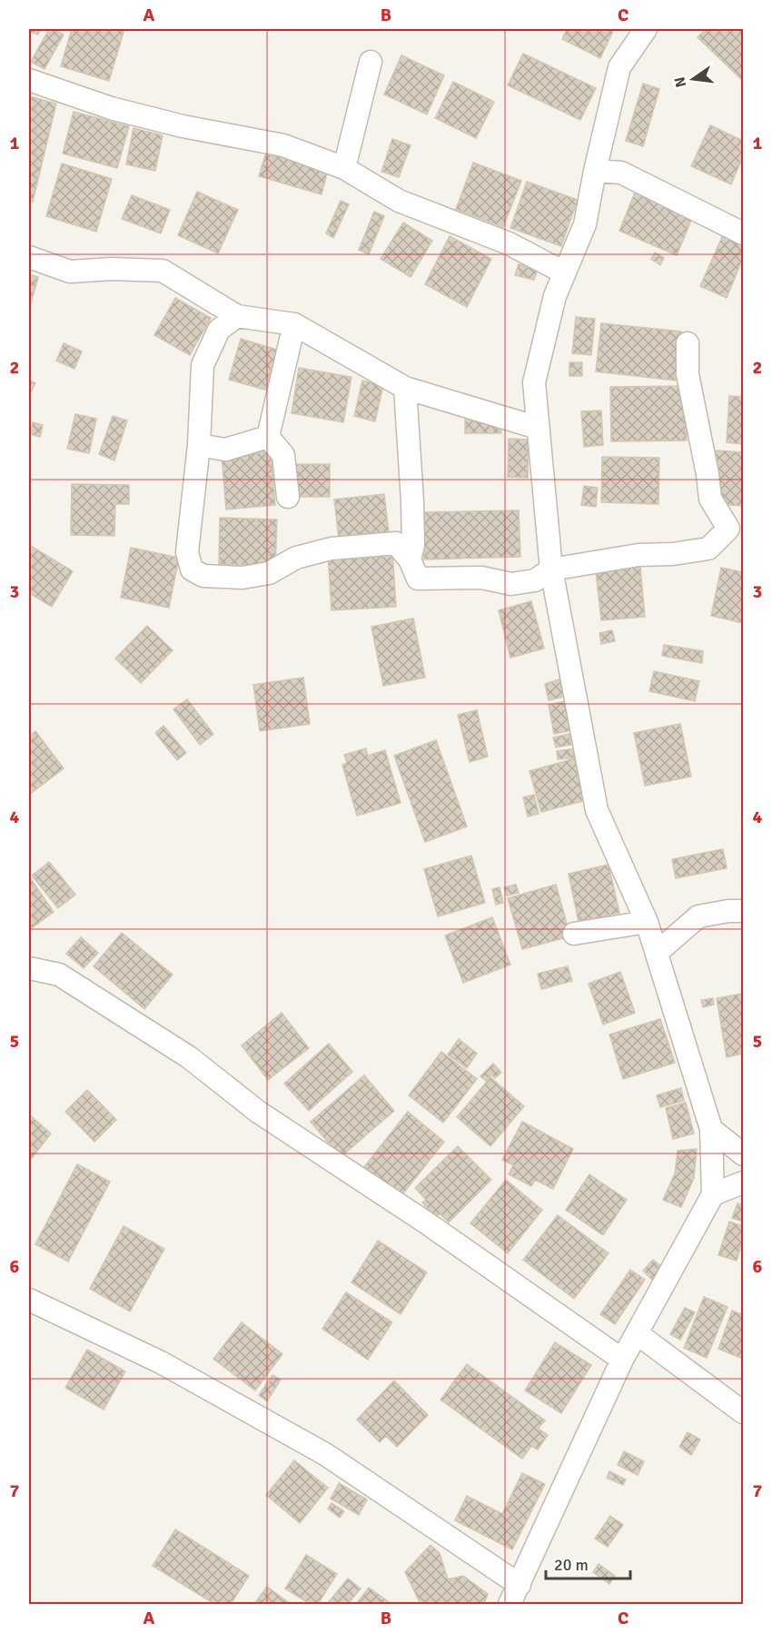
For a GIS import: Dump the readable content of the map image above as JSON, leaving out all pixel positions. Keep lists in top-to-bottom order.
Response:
{
  "scale_bar": "20 m",
  "north": "left",
  "grid": {
    "columns": ["A", "B", "C"],
    "rows": [
      "1",
      "2",
      "3",
      "4",
      "5",
      "6",
      "7"
    ]
  }
}
